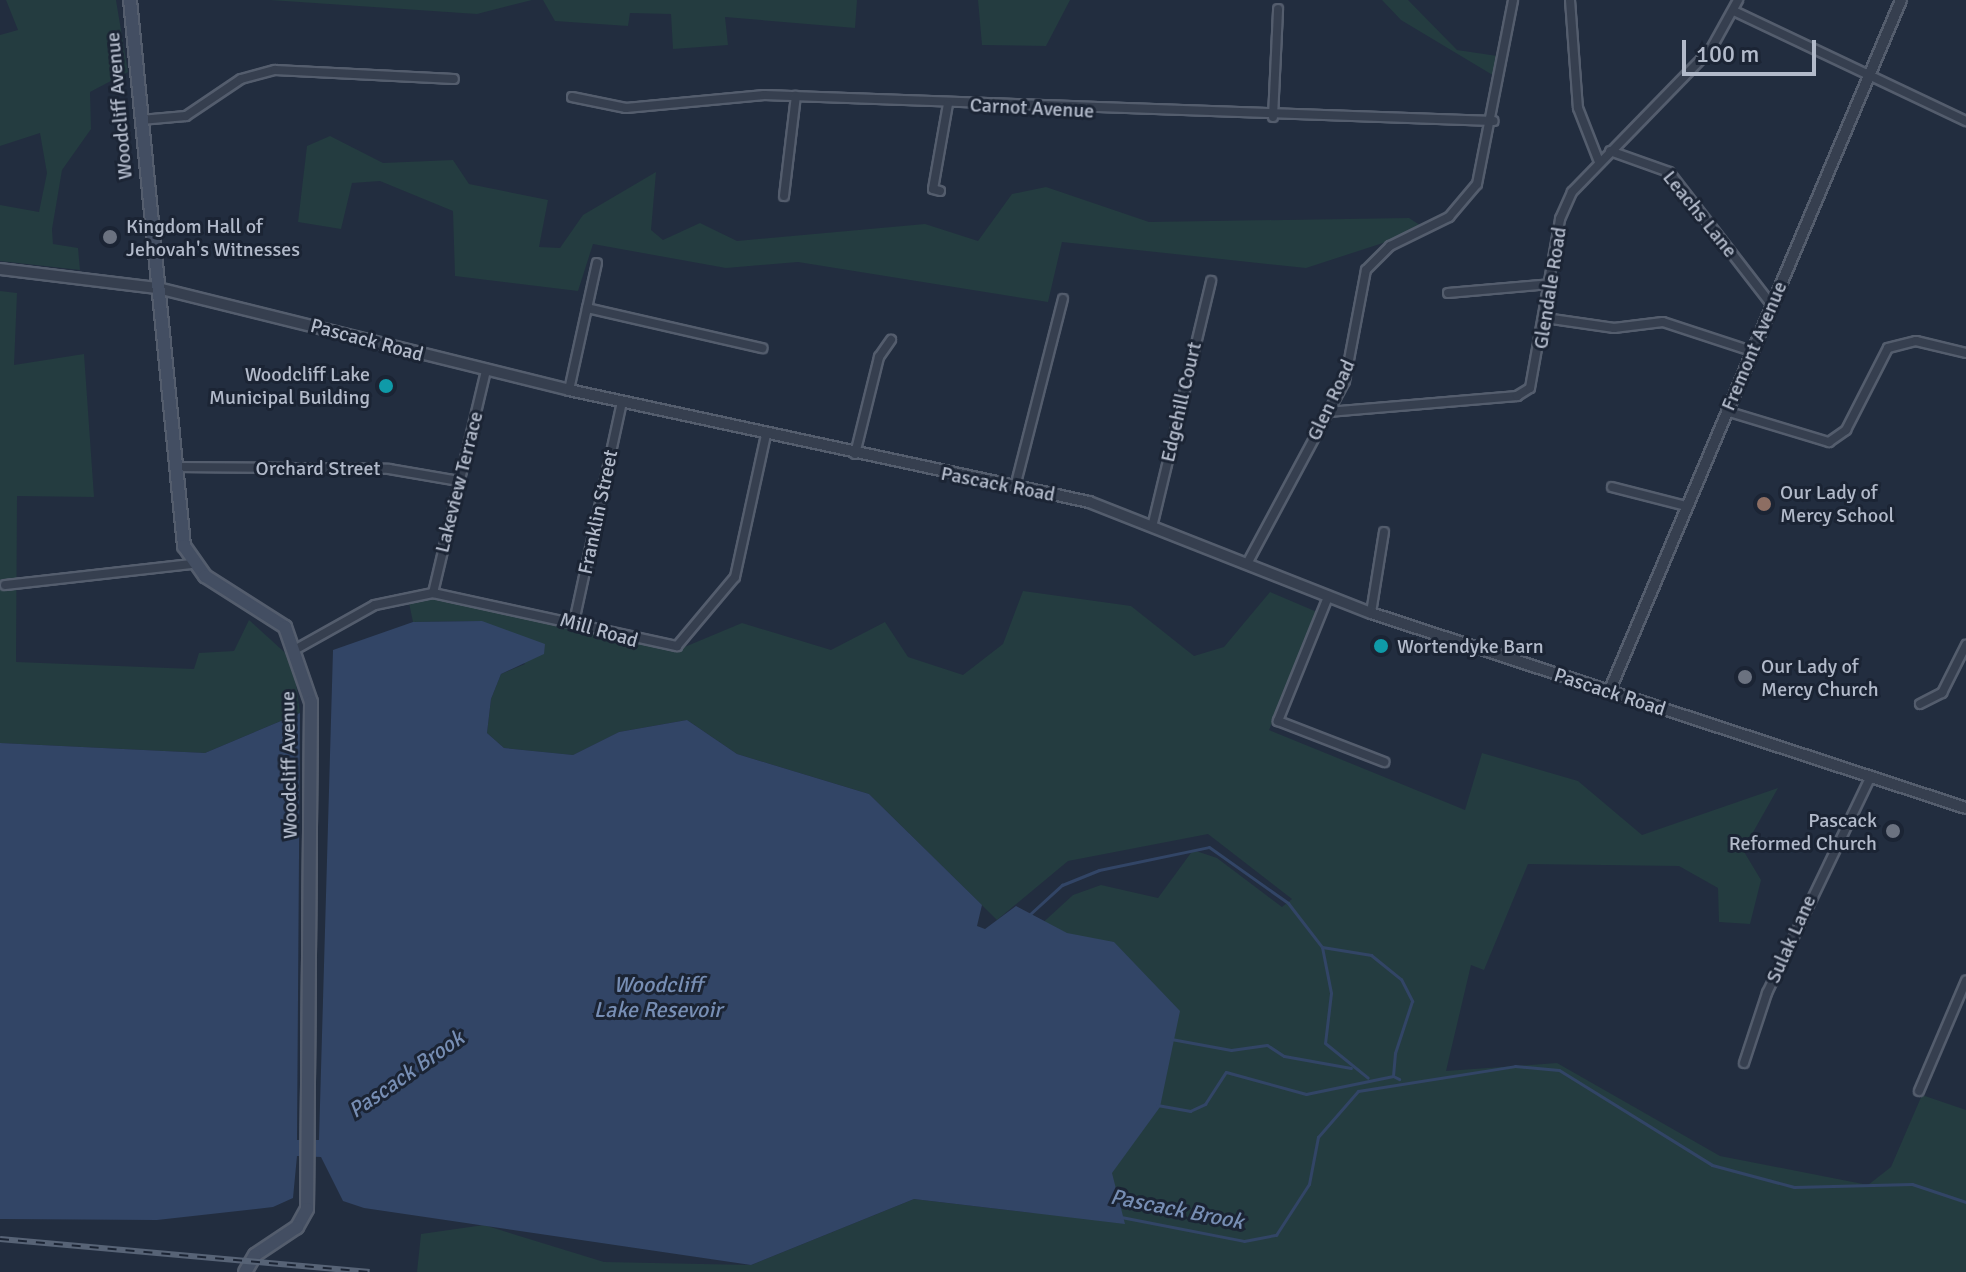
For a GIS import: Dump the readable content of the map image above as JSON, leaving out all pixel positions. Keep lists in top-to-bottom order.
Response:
{
  "streets": {
    "main road": ["Woodcliff Avenue"],
    "street": [
      "Carnot Avenue",
      "Leachs Lane",
      "Glendale Road",
      "Pascack Road",
      "Fremont Avenue",
      "Glen Road",
      "Edgehill Court",
      "Orchard Street",
      "Lakeview Terrace",
      "Franklin Street",
      "Mill Road",
      "Sulak Lane"
    ]
  },
  "crossings": [
    ["Woodcliff Avenue", "Pascack Road"],
    ["Woodcliff Avenue", "Orchard Street"],
    ["Woodcliff Avenue", "Mill Road"],
    ["Carnot Avenue", "Glen Road"],
    ["Leachs Lane", "Glendale Road"],
    ["Leachs Lane", "Fremont Avenue"],
    ["Glendale Road", "Glen Road"],
    ["Pascack Road", "Fremont Avenue"],
    ["Pascack Road", "Glen Road"],
    ["Pascack Road", "Edgehill Court"],
    ["Pascack Road", "Lakeview Terrace"],
    ["Pascack Road", "Franklin Street"],
    ["Pascack Road", "Mill Road"],
    ["Pascack Road", "Sulak Lane"],
    ["Orchard Street", "Lakeview Terrace"],
    ["Lakeview Terrace", "Mill Road"],
    ["Franklin Street", "Mill Road"]
  ],
  "water": ["Woodcliff Lake Resevoir", "Pascack Brook"],
  "places": [
    "Kingdom Hall of Jehovah's Witnesses",
    "Woodcliff Lake Municipal Building",
    "Our Lady of Mercy School",
    "Wortendyke Barn",
    "Our Lady of Mercy Church",
    "Pascack Reformed Church"
  ],
  "scale_bar": "100 m"
}
